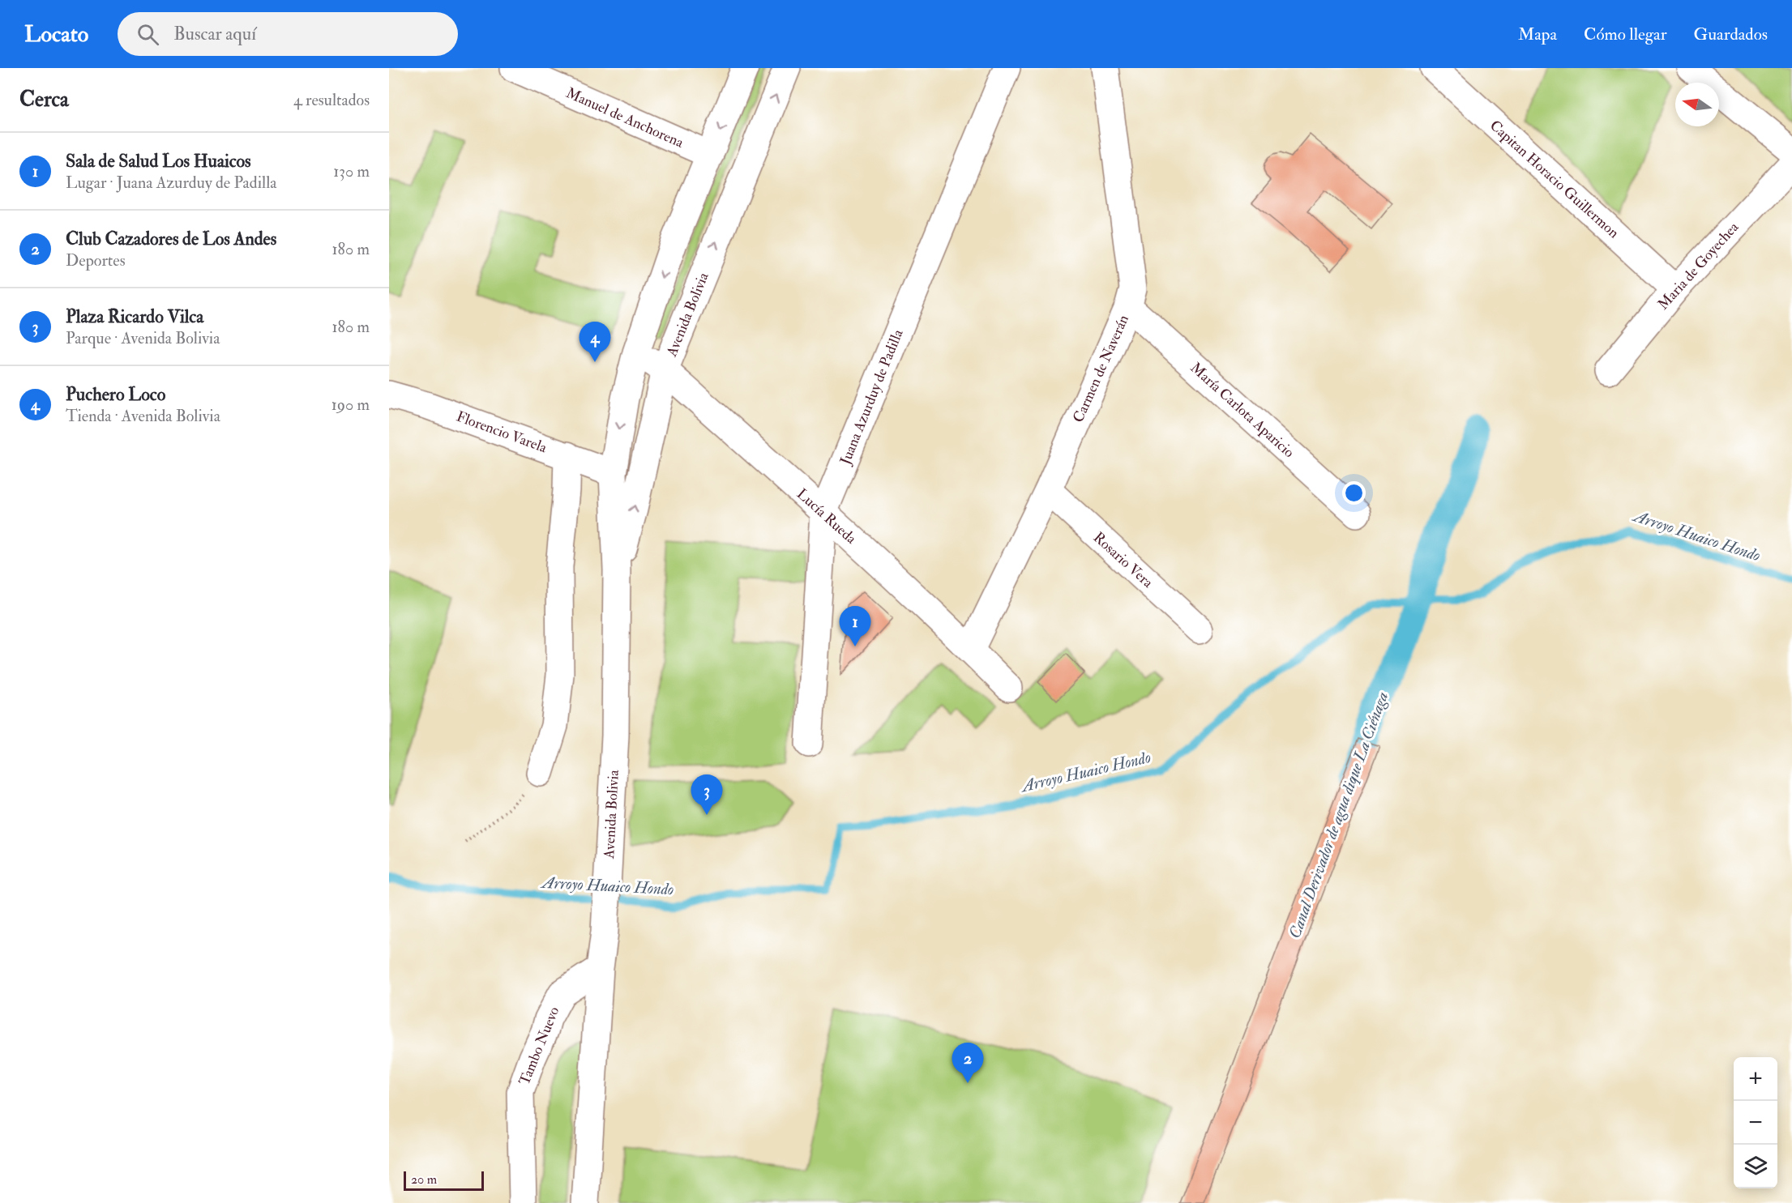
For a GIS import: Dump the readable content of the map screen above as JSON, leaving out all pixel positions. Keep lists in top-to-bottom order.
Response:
{
  "streets": {
    "street": [
      "Manuel de Anchorena",
      "Capitan Horacio Guillermon",
      "Maria de Goyechea",
      "Avenida Bolivia",
      "Carmen de Naverán",
      "Juana Azurduy de Padilla",
      "María Carlota Aparicio",
      "Florencio Varela",
      "Lucía Rueda",
      "Rosario Vera",
      "Tambo Nuevo"
    ]
  },
  "crossings": [
    ["Manuel de Anchorena", "Avenida Bolivia"],
    ["Capitan Horacio Guillermon", "Maria de Goyechea"],
    ["Avenida Bolivia", "Florencio Varela"],
    ["Avenida Bolivia", "Lucía Rueda"],
    ["Avenida Bolivia", "Tambo Nuevo"],
    ["Carmen de Naverán", "María Carlota Aparicio"],
    ["Carmen de Naverán", "Lucía Rueda"],
    ["Carmen de Naverán", "Rosario Vera"],
    ["Juana Azurduy de Padilla", "Lucía Rueda"]
  ],
  "water": ["Arroyo Huaico Hondo", "Canal Derivador de agua dique La Ciénaga"],
  "scale_bar": "20 m",
  "north": "left",
  "page": {
    "header": "Locato",
    "search": "Buscar aquí",
    "nav": ["Mapa", "Cómo llegar", "Guardados"],
    "heading": ["Cerca", "4 resultados"],
    "list": [
      {
        "mark": "1",
        "name": "Sala de Salud Los Huaicos",
        "note": "Lugar · Juana Azurduy de Padilla",
        "value": "130 m"
      },
      {
        "mark": "2",
        "name": "Club Cazadores de Los Andes",
        "note": "Deportes",
        "value": "180 m"
      },
      {
        "mark": "3",
        "name": "Plaza Ricardo Vilca",
        "note": "Parque · Avenida Bolivia",
        "value": "180 m"
      },
      {
        "mark": "4",
        "name": "Puchero Loco",
        "note": "Tienda · Avenida Bolivia",
        "value": "190 m"
      }
    ],
    "pins": [
      "4",
      "1",
      "3",
      "2"
    ],
    "map_buttons": ["+", "−"],
    "scale": "20 m"
  }
}
